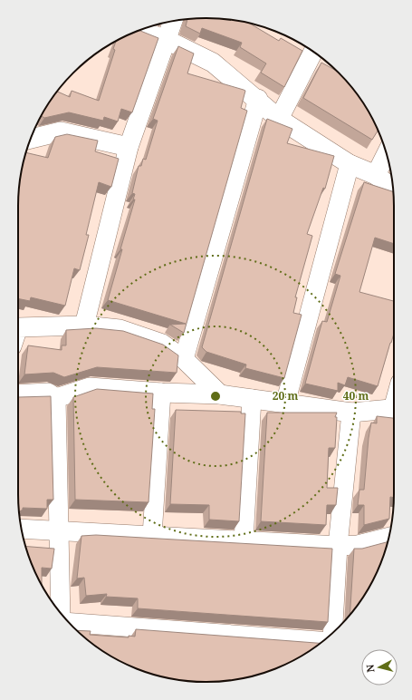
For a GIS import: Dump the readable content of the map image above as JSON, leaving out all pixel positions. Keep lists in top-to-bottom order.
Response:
{
  "north": "left",
  "rings": ["20 m", "40 m"]
}
